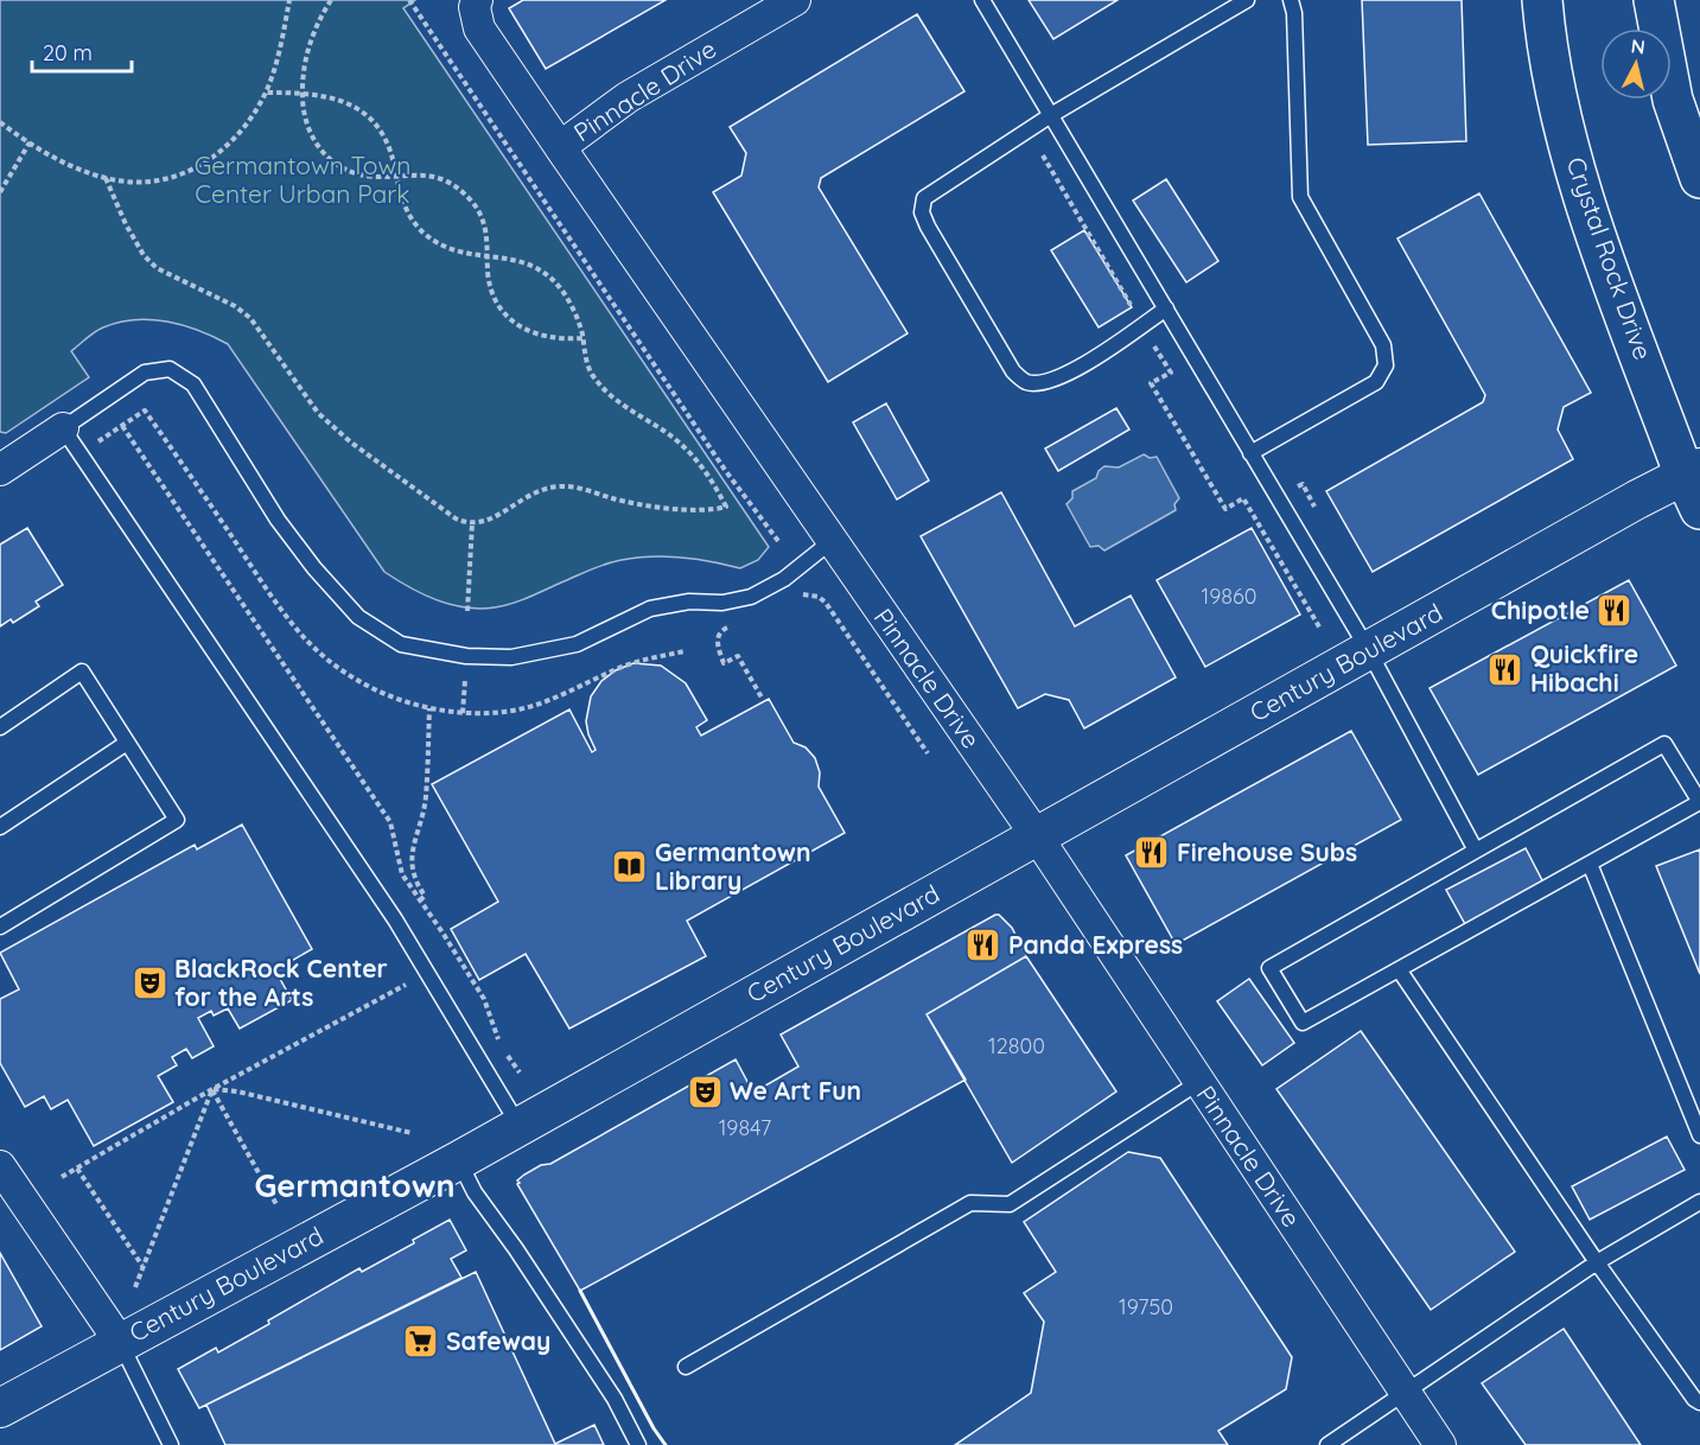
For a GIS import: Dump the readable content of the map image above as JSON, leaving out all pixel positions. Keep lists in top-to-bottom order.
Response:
{
  "streets": {
    "main road": ["Crystal Rock Drive"],
    "street": ["Pinnacle Drive", "Century Boulevard"]
  },
  "crossings": [
    ["Pinnacle Drive", "Century Boulevard"],
    ["Crystal Rock Drive", "Century Boulevard"]
  ],
  "districts": ["Germantown"],
  "parks": ["Germantown Town Center Urban Park"],
  "places": {
    "restaurant": [
      "Chipotle",
      "Quickfire Hibachi",
      "Firehouse Subs",
      "Panda Express"
    ],
    "library": ["Germantown Library"],
    "theatre": ["BlackRock Center for the Arts", "We Art Fun"],
    "supermarket": ["Safeway"]
  },
  "house_numbers": [
    "19860",
    "12800",
    "19847",
    "19750"
  ],
  "scale_bar": "20 m",
  "north": "top"
}
